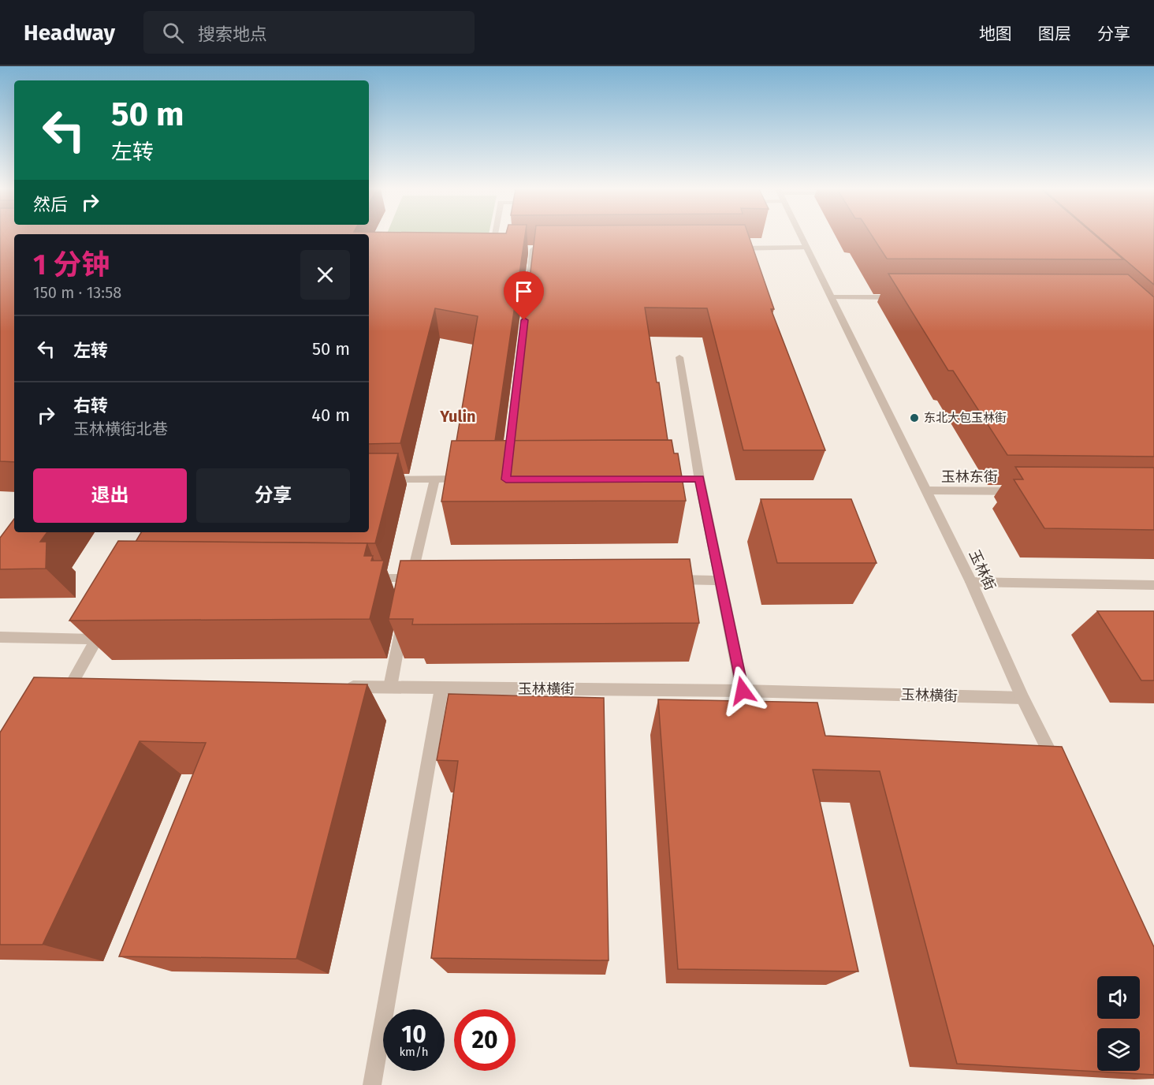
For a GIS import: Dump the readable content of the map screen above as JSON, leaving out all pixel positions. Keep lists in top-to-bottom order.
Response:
{
  "streets": {
    "street": ["玉林东街", "玉林街", "玉林横街"]
  },
  "crossings": [
    ["玉林东街", "玉林街"],
    ["玉林街", "玉林横街"]
  ],
  "districts": ["Yulin"],
  "places": ["东北大包玉林街"],
  "page": {
    "header": "Headway",
    "search": "搜索地点",
    "nav": ["地图", "图层", "分享"],
    "turn": ["50 m", "左转"],
    "then": "然后",
    "heading": ["1 分钟", "150 m · 13:58"],
    "list": [
      {
        "name": "左转",
        "value": "50 m"
      },
      {
        "name": "右转",
        "note": "玉林横街北巷",
        "value": "40 m"
      }
    ],
    "buttons": ["退出", "分享"],
    "speed": "10 km/h",
    "limit": "20"
  }
}
